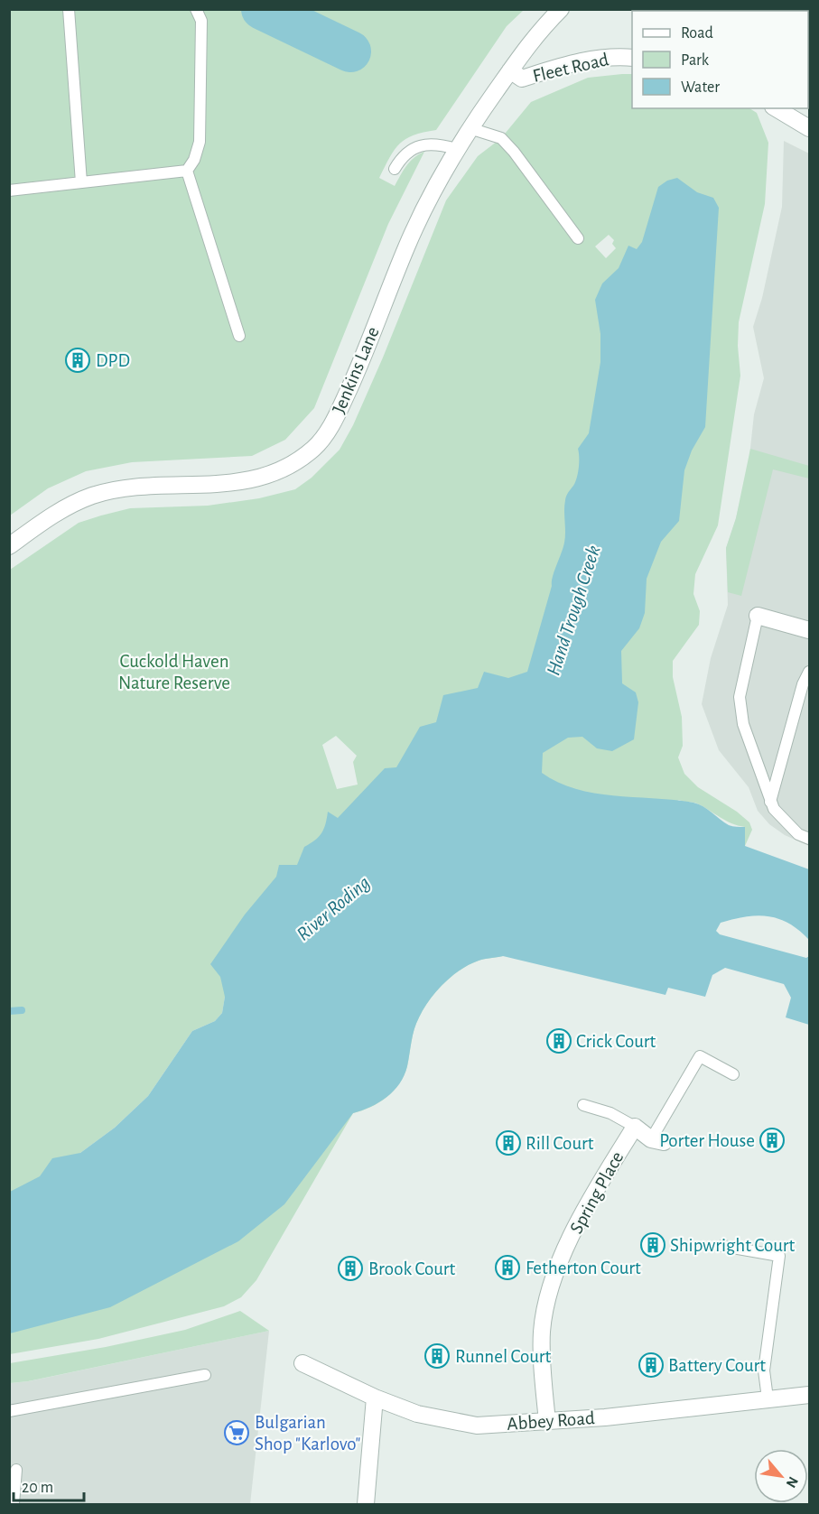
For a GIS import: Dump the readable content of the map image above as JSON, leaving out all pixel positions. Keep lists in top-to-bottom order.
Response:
{
  "streets": {
    "street": [
      "Fleet Road",
      "Jenkins Lane",
      "Spring Place",
      "Abbey Road"
    ]
  },
  "crossings": [
    ["Fleet Road", "Jenkins Lane"],
    ["Spring Place", "Abbey Road"]
  ],
  "water": ["Hand Trough Creek", "River Roding"],
  "parks": ["Cuckold Haven Nature Reserve"],
  "places": {
    "building": [
      "DPD",
      "Crick Court",
      "Porter House",
      "Rill Court",
      "Shipwright Court",
      "Fetherton Court",
      "Brook Court",
      "Runnel Court",
      "Battery Court"
    ],
    "supermarket": ["Bulgarian Shop \"Karlovo\""]
  },
  "legend": ["Road", "Park", "Water"],
  "scale_bar": "20 m",
  "north": "bottom right"
}
